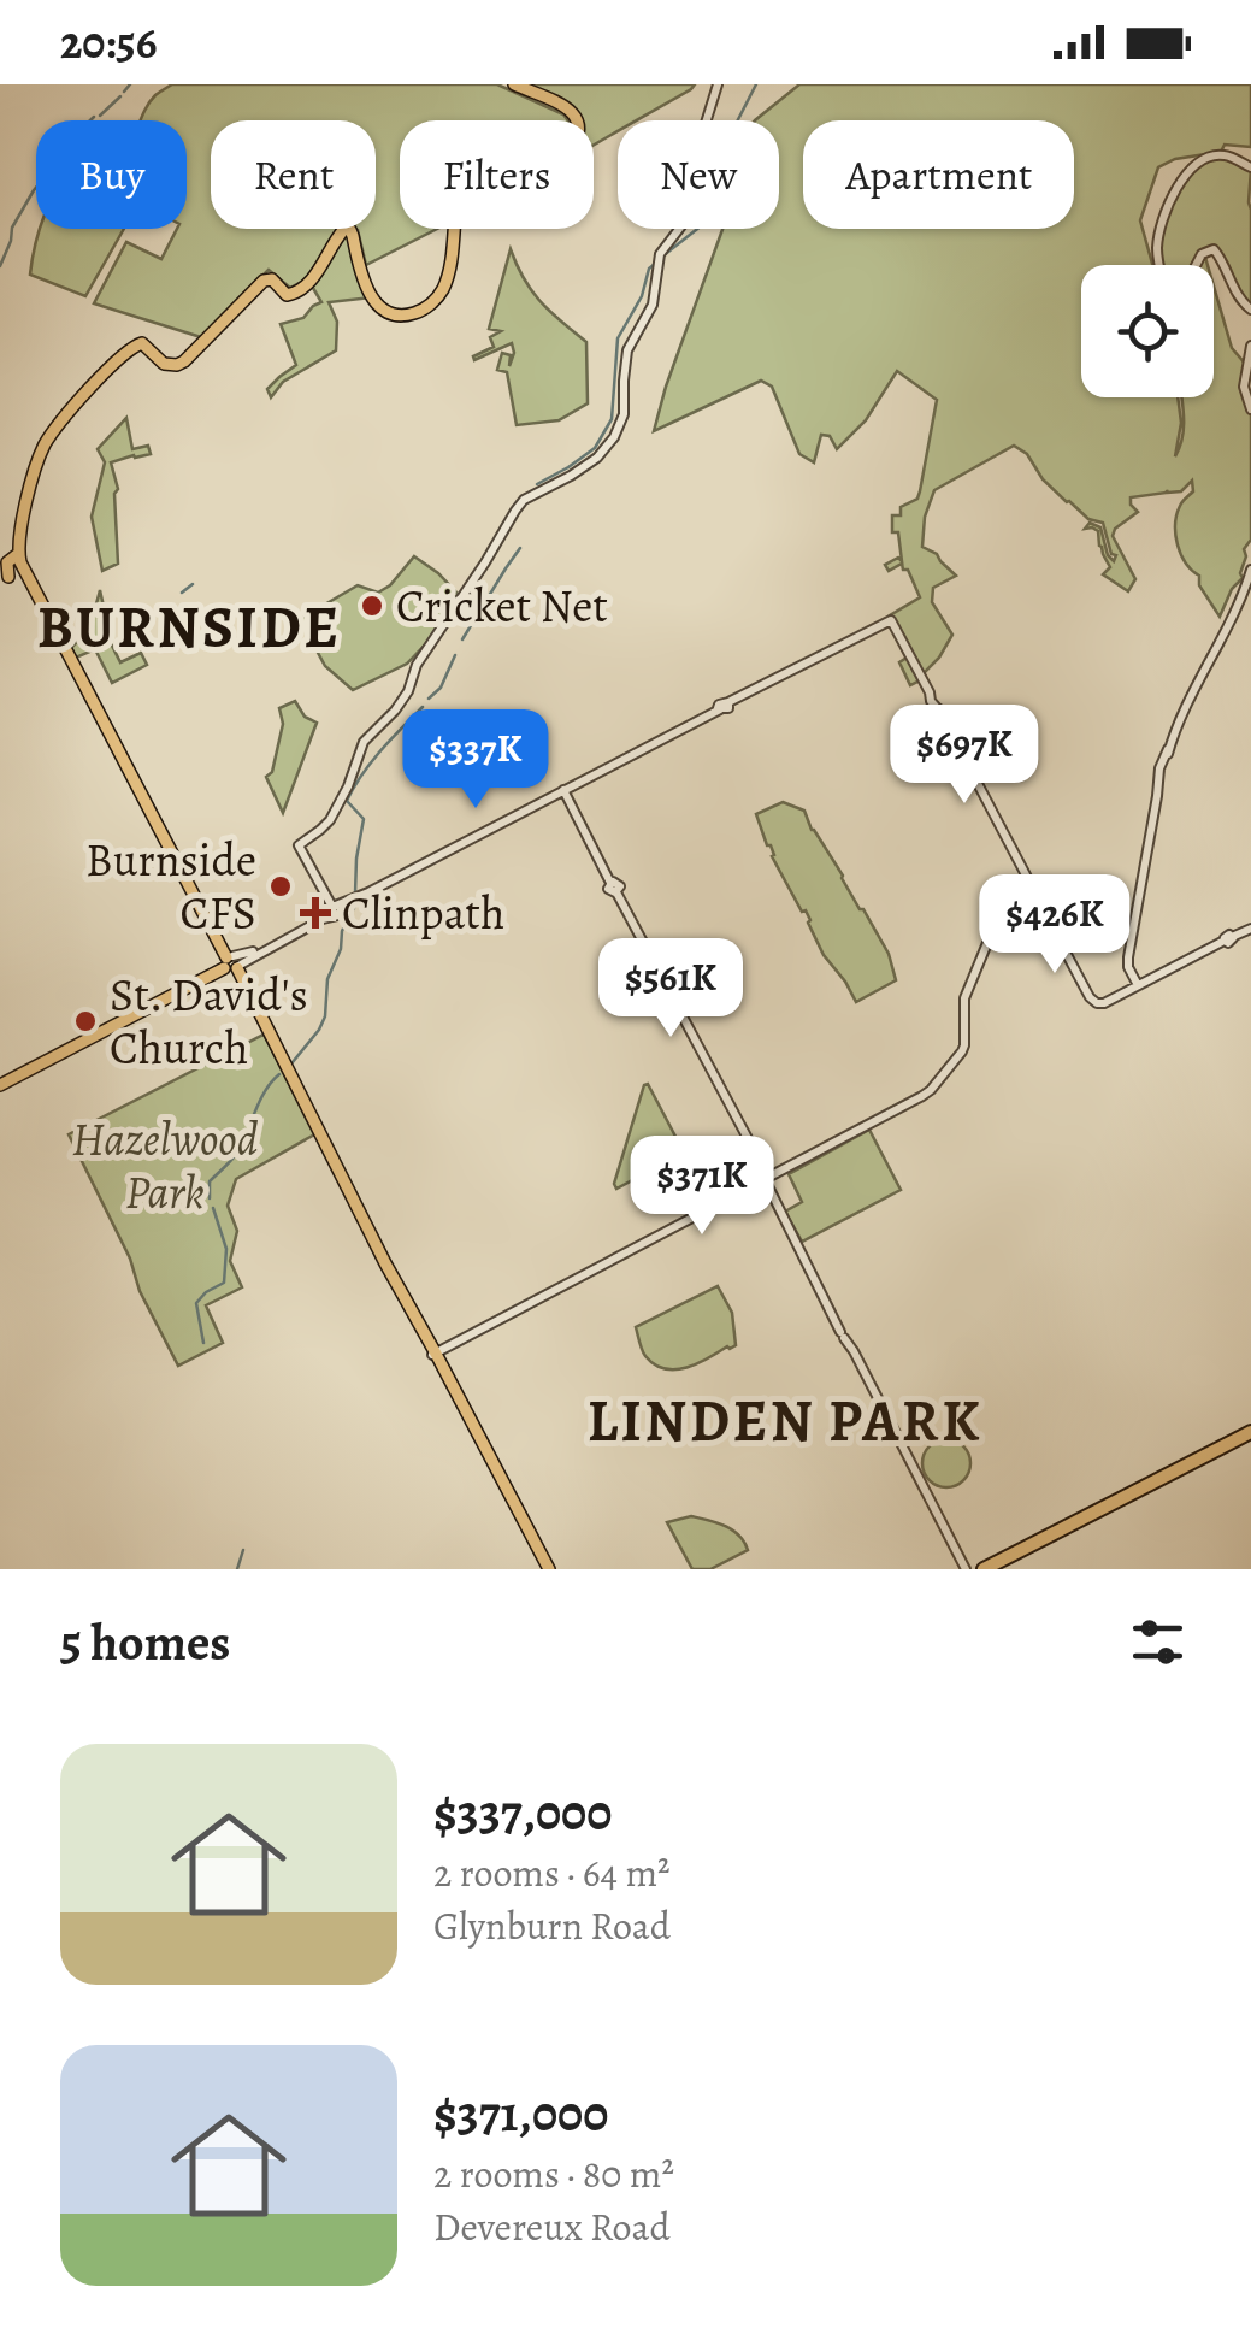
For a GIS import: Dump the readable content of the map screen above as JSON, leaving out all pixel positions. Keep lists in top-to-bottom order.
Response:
{
  "districts": ["BURNSIDE", "LINDEN PARK"],
  "parks": ["Hazelwood Park"],
  "places": {
    "other": ["Cricket Net", "Burnside CFS", "St. David's Church"],
    "health": ["Clinpath"]
  },
  "page": {
    "status": "20:56",
    "chip": [
      "Buy",
      "Rent",
      "Filters",
      "New",
      "Apartment"
    ],
    "price": [
      "$697K",
      "$337K",
      "$426K",
      "$561K",
      "$371K"
    ],
    "heading": "5 homes",
    "list": [
      {
        "name": "$337,000",
        "note": "2 rooms · 64 m² · Glynburn Road"
      },
      {
        "name": "$371,000",
        "note": "2 rooms · 80 m² · Devereux Road"
      }
    ]
  }
}
